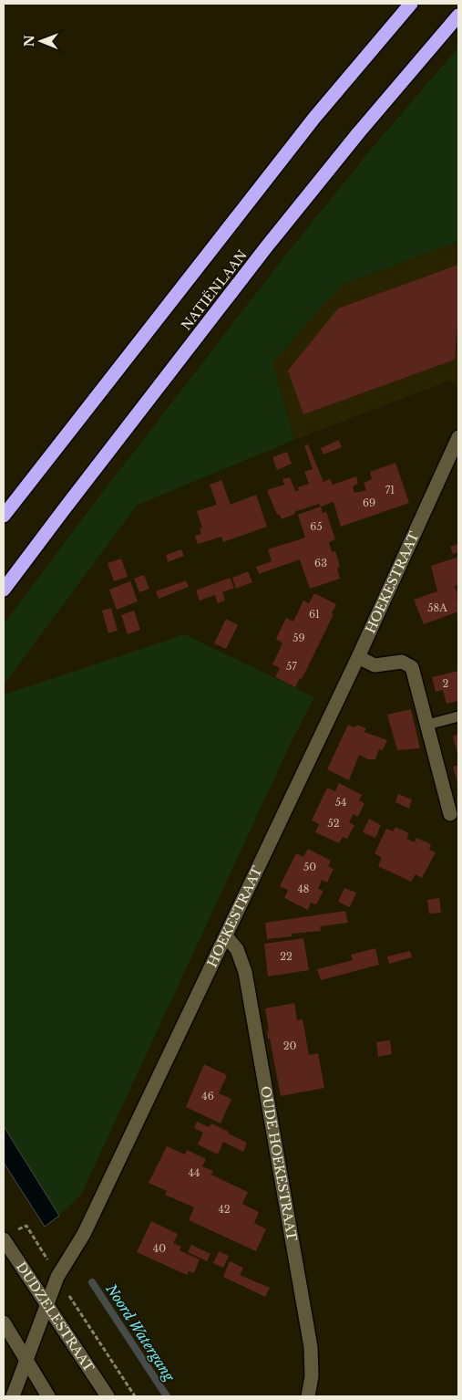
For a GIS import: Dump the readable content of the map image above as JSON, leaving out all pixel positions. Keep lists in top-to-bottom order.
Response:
{
  "streets": {
    "highway": ["NATIËNLAAN"],
    "street": ["HOEKESTRAAT", "OUDE HOEKESTRAAT", "DUDZELESTRAAT"]
  },
  "crossings": [
    ["HOEKESTRAAT", "OUDE HOEKESTRAAT"],
    ["HOEKESTRAAT", "DUDZELESTRAAT"]
  ],
  "water": ["Noord Watergang"],
  "house_numbers": [
    "71",
    "69",
    "65",
    "63",
    "58A",
    "61",
    "59",
    "57",
    "2",
    "54",
    "52",
    "50",
    "48",
    "22",
    "20",
    "46",
    "44",
    "42",
    "40"
  ],
  "north": "left"
}
